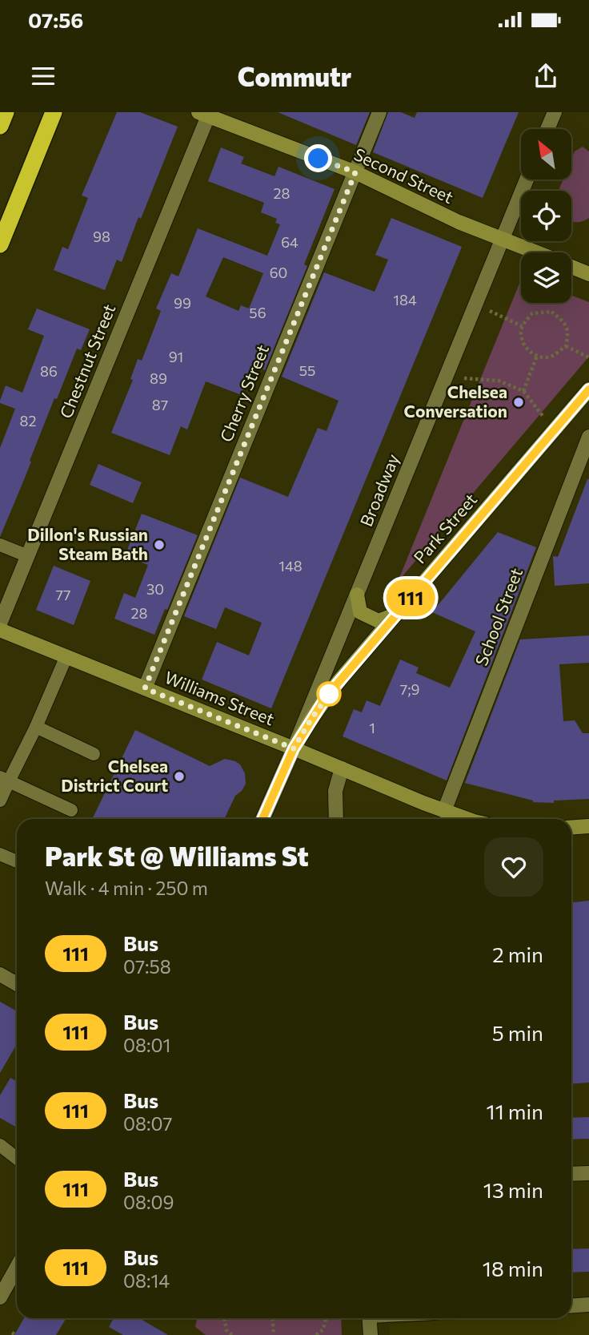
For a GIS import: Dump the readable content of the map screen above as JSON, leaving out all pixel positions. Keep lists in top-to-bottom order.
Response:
{
  "streets": {
    "main road": ["Second Street", "Park Street", "Williams Street"],
    "street": [
      "Chestnut Street",
      "Cherry Street",
      "Broadway",
      "School Street"
    ]
  },
  "crossings": [
    ["Second Street", "Chestnut Street"],
    ["Second Street", "Cherry Street"],
    ["Second Street", "Broadway"],
    ["Cherry Street", "Williams Street"],
    ["Broadway", "Park Street"],
    ["Broadway", "Williams Street"],
    ["Park Street", "Williams Street"],
    ["School Street", "Williams Street"]
  ],
  "places": ["Chelsea Conversation", "Dillon's Russian Steam Bath", "Chelsea District Court"],
  "lines": ["bus line 111"],
  "house_numbers": [
    "28",
    "98",
    "64",
    "60",
    "184",
    "99",
    "56",
    "91",
    "55",
    "86",
    "89",
    "87",
    "82",
    "148",
    "30",
    "77",
    "28",
    "7;9",
    "1"
  ],
  "north": "top left",
  "page": {
    "status": "07:56",
    "header": "Commutr",
    "on_map": "111",
    "heading": ["Park St @ Williams St", "Walk · 4 min · 250 m"],
    "list": [
      {
        "mark": "111",
        "name": "Bus",
        "note": "07:58",
        "value": "2 min"
      },
      {
        "mark": "111",
        "name": "Bus",
        "note": "08:01",
        "value": "5 min"
      },
      {
        "mark": "111",
        "name": "Bus",
        "note": "08:07",
        "value": "11 min"
      },
      {
        "mark": "111",
        "name": "Bus",
        "note": "08:09",
        "value": "13 min"
      },
      {
        "mark": "111",
        "name": "Bus",
        "note": "08:14",
        "value": "18 min"
      }
    ]
  }
}
